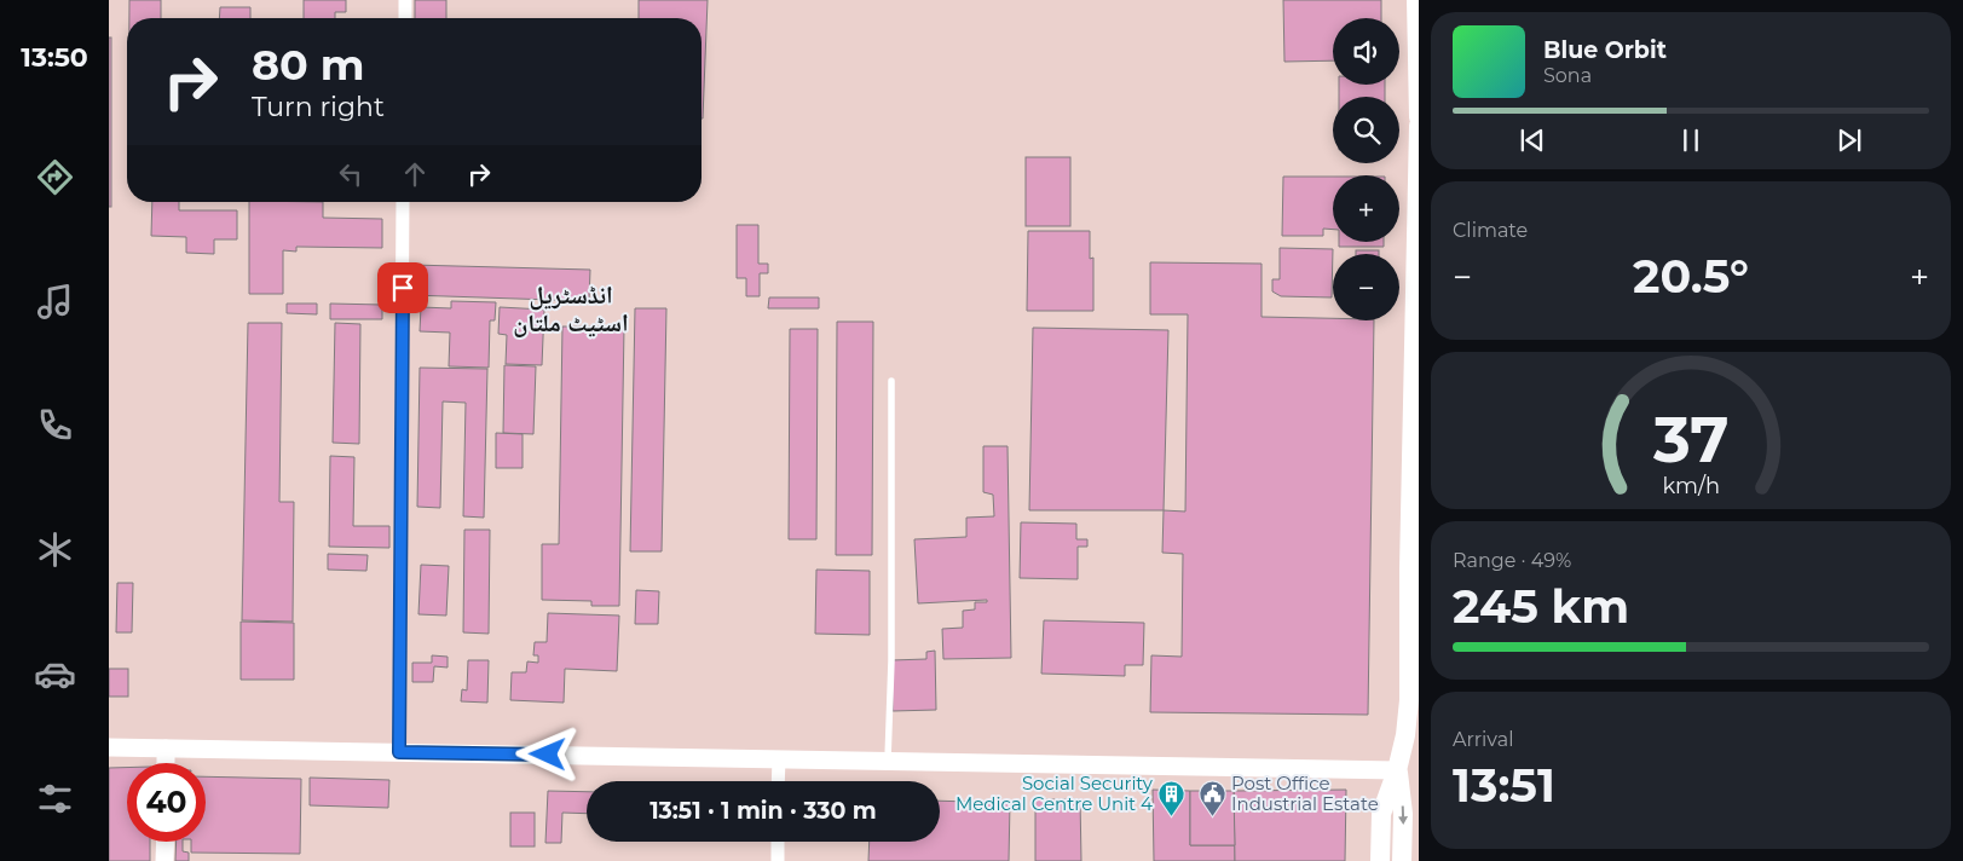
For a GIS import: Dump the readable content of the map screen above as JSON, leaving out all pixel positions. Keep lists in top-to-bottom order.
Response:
{
  "districts": ["انڈسٹریل اسٹیٹ ملتان"],
  "places": {
    "building": ["Social Security Medical Centre Unit 4"],
    "public building": ["Post Office Industrial Estate"]
  },
  "page": {
    "tabs": "13:50",
    "map_buttons": ["+", "−"],
    "turn": ["80 m", "Turn right"],
    "song": ["Blue Orbit", "Sona"],
    "tile": [
      "Climate",
      ["Range · 49%", "245 km"],
      ["Arrival", "13:51"]
    ],
    "heat": ["−", "20.5°", "+"],
    "limit": "40",
    "trip": "13:51 · 1 min · 330 m",
    "gauge": ["37", "km/h"]
  }
}
